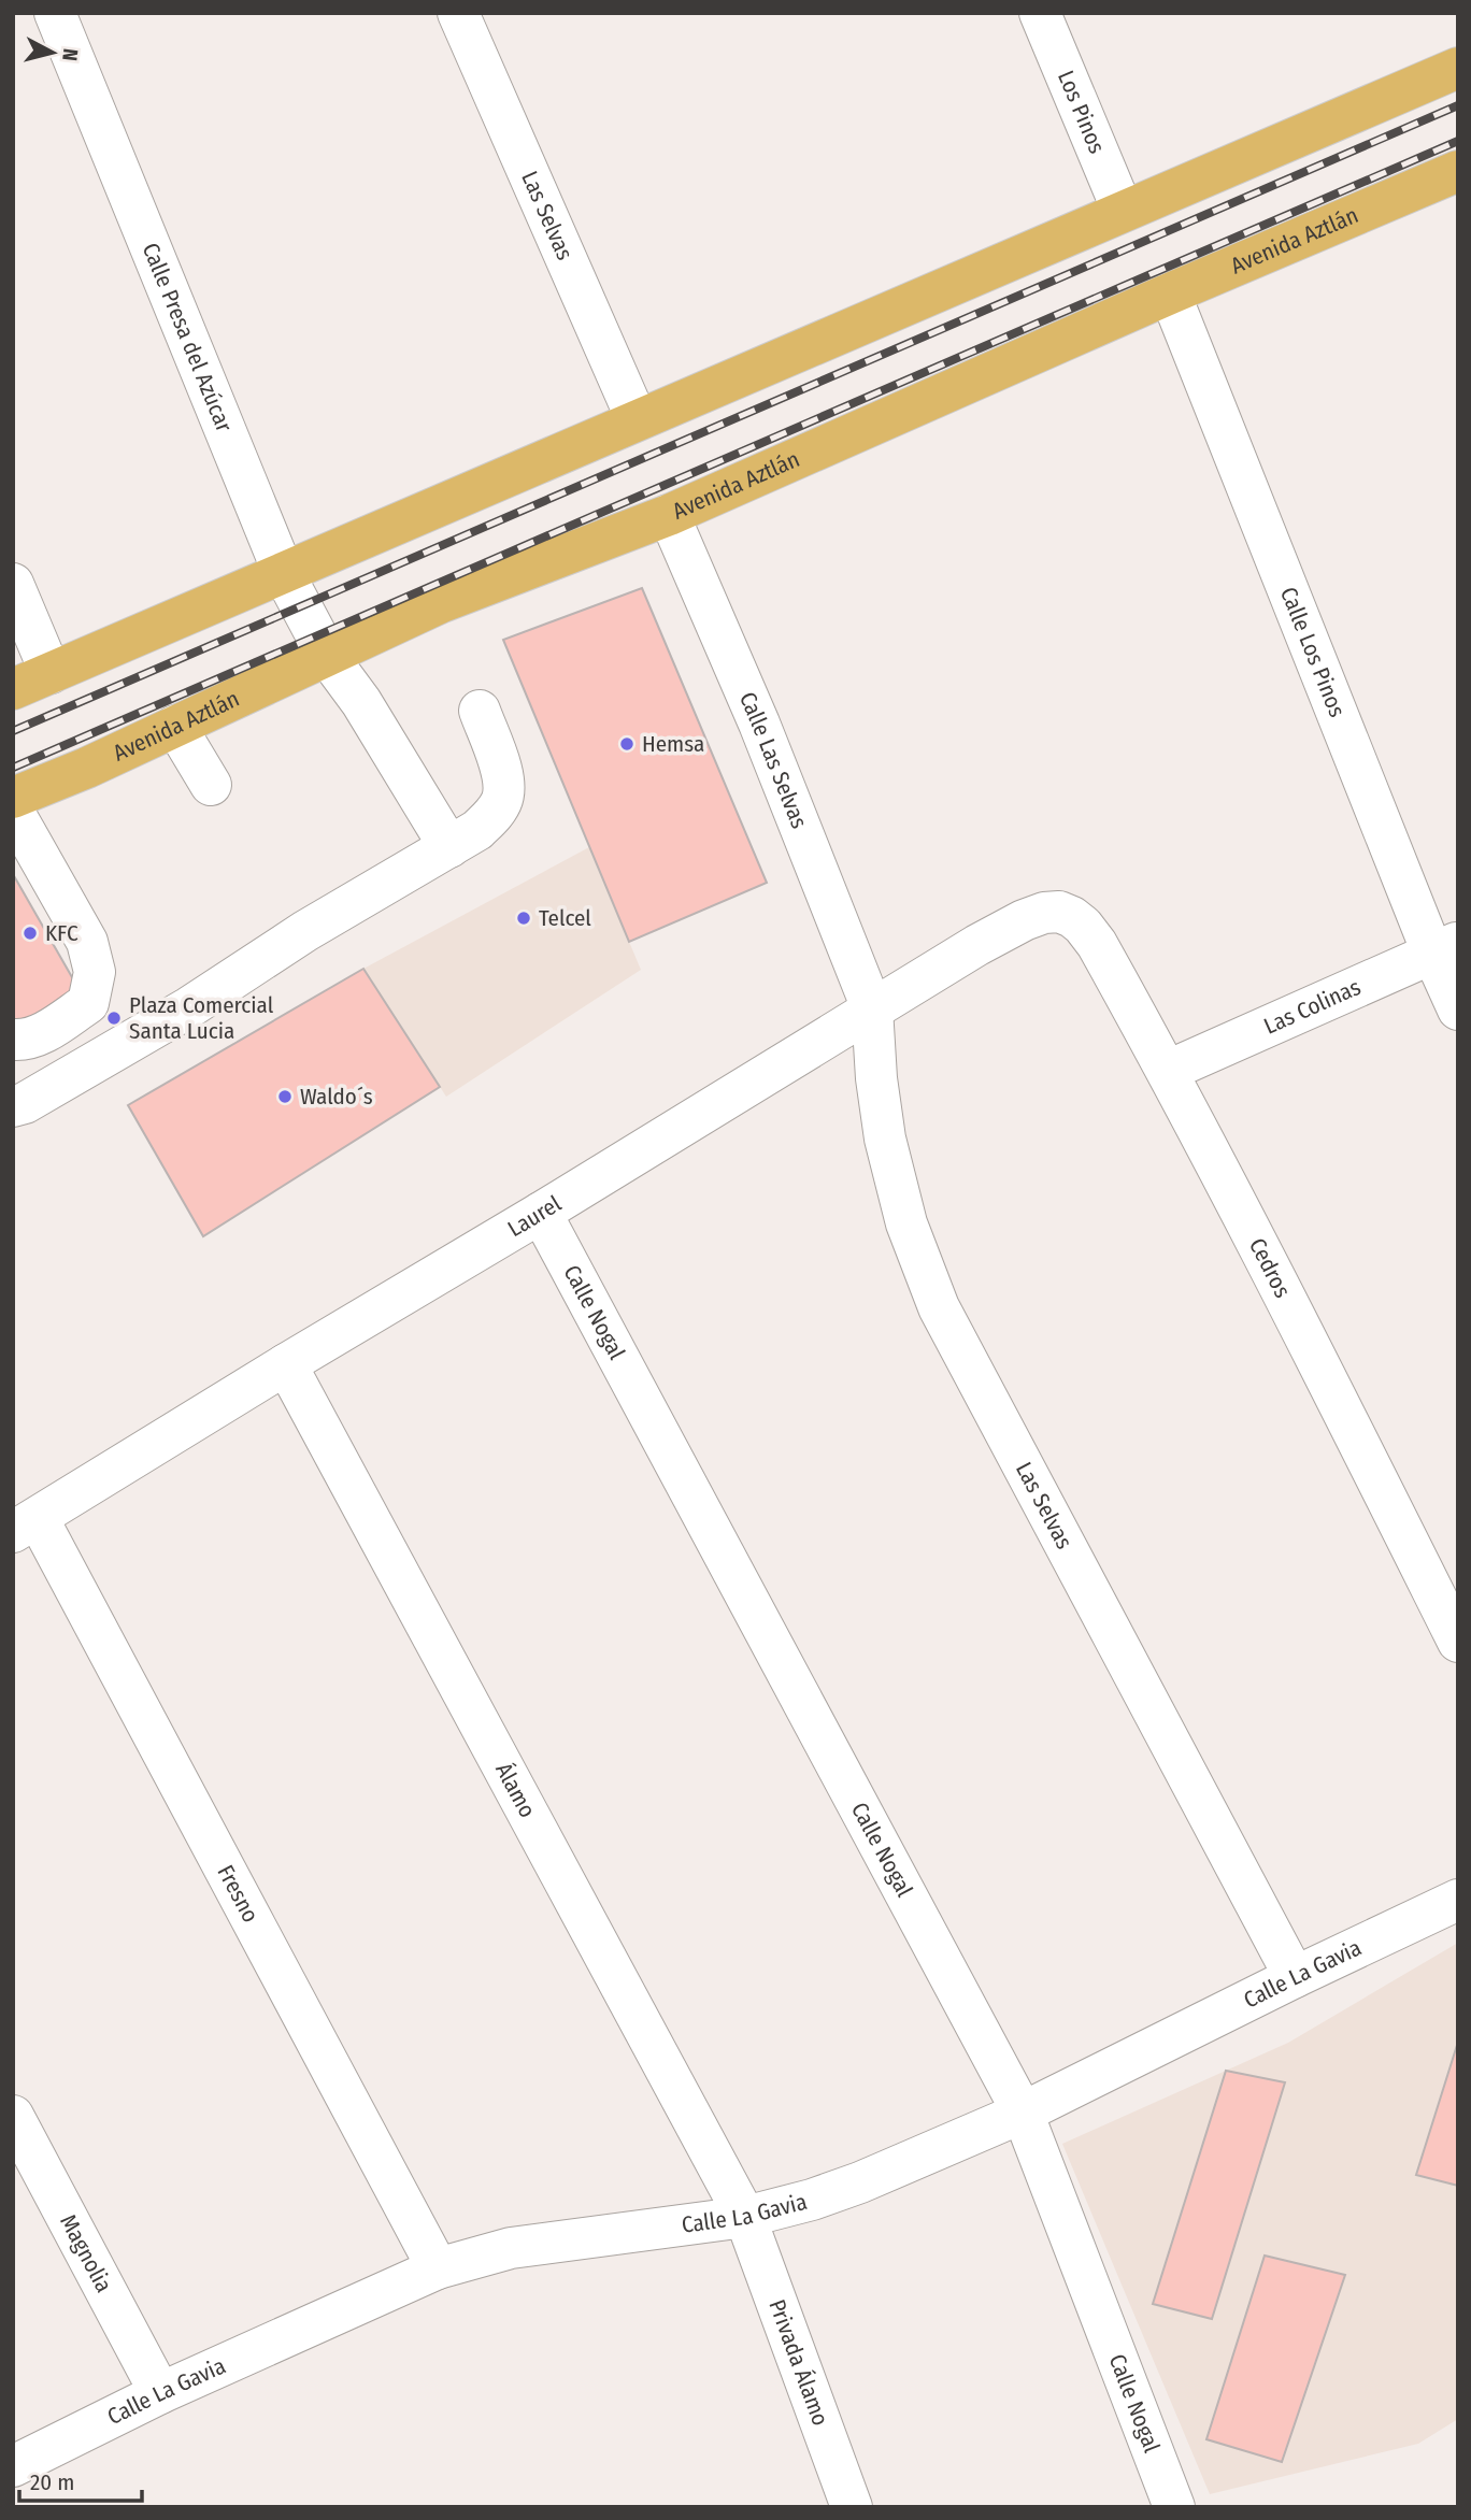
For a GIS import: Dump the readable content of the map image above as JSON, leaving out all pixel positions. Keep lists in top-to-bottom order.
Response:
{
  "streets": {
    "main road": ["Avenida Aztlán"],
    "street": [
      "Los Pinos",
      "Las Selvas",
      "Calle Presa del Azúcar",
      "Calle Los Pinos",
      "Calle Las Selvas",
      "Las Colinas",
      "Laurel",
      "Cedros",
      "Calle Nogal",
      "Álamo",
      "Fresno",
      "Calle La Gavia",
      "Magnolia",
      "Privada Álamo"
    ]
  },
  "crossings": [
    ["Las Selvas", "Calle Las Selvas"],
    ["Las Selvas", "Laurel"],
    ["Las Selvas", "Calle La Gavia"],
    ["Avenida Aztlán", "Calle Presa del Azúcar"],
    ["Avenida Aztlán", "Calle Los Pinos"],
    ["Avenida Aztlán", "Calle Las Selvas"],
    ["Calle Los Pinos", "Las Colinas"],
    ["Calle Las Selvas", "Laurel"],
    ["Las Colinas", "Cedros"],
    ["Laurel", "Cedros"],
    ["Laurel", "Calle Nogal"],
    ["Laurel", "Álamo"],
    ["Laurel", "Fresno"],
    ["Calle Nogal", "Calle La Gavia"],
    ["Álamo", "Calle La Gavia"],
    ["Álamo", "Privada Álamo"],
    ["Fresno", "Calle La Gavia"],
    ["Calle La Gavia", "Magnolia"],
    ["Calle La Gavia", "Privada Álamo"]
  ],
  "places": [
    "Hemsa",
    "Telcel",
    "KFC",
    "Plaza Comercial Santa Lucia",
    "Waldo´s"
  ],
  "scale_bar": "20 m",
  "north": "right"
}
